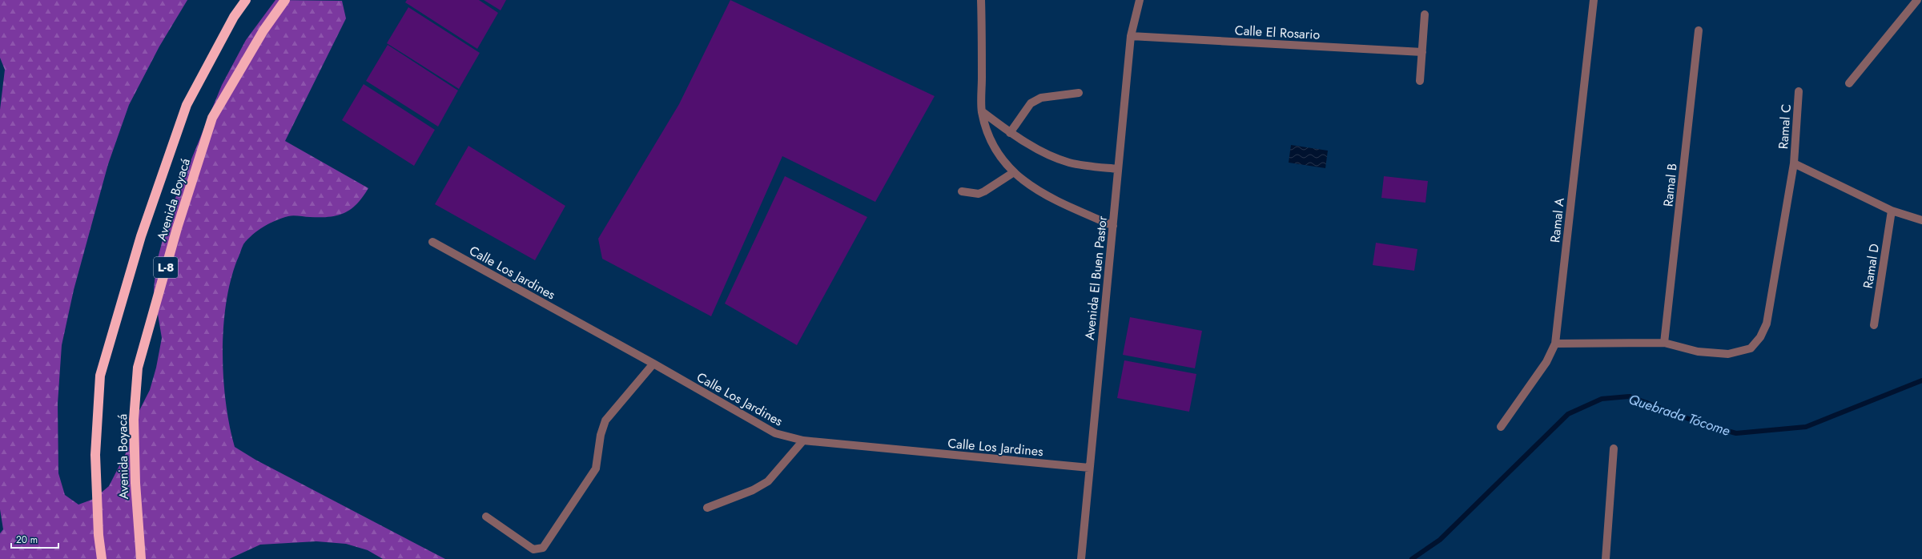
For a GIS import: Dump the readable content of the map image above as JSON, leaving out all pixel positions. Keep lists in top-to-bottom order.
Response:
{
  "streets": {
    "highway": ["Avenida Boyacá", "L-8"],
    "street": [
      "Calle El Rosario",
      "Ramal C",
      "Ramal B",
      "Ramal A",
      "Ramal D",
      "Calle Los Jardines",
      "Avenida El Buen Pastor"
    ]
  },
  "crossings": [
    ["Calle El Rosario", "Avenida El Buen Pastor"],
    ["Ramal C", "Ramal B"],
    ["Ramal C", "Ramal A"],
    ["Calle Los Jardines", "Avenida El Buen Pastor"]
  ],
  "water": ["Quebrada Tócome"],
  "scale_bar": "20 m"
}
